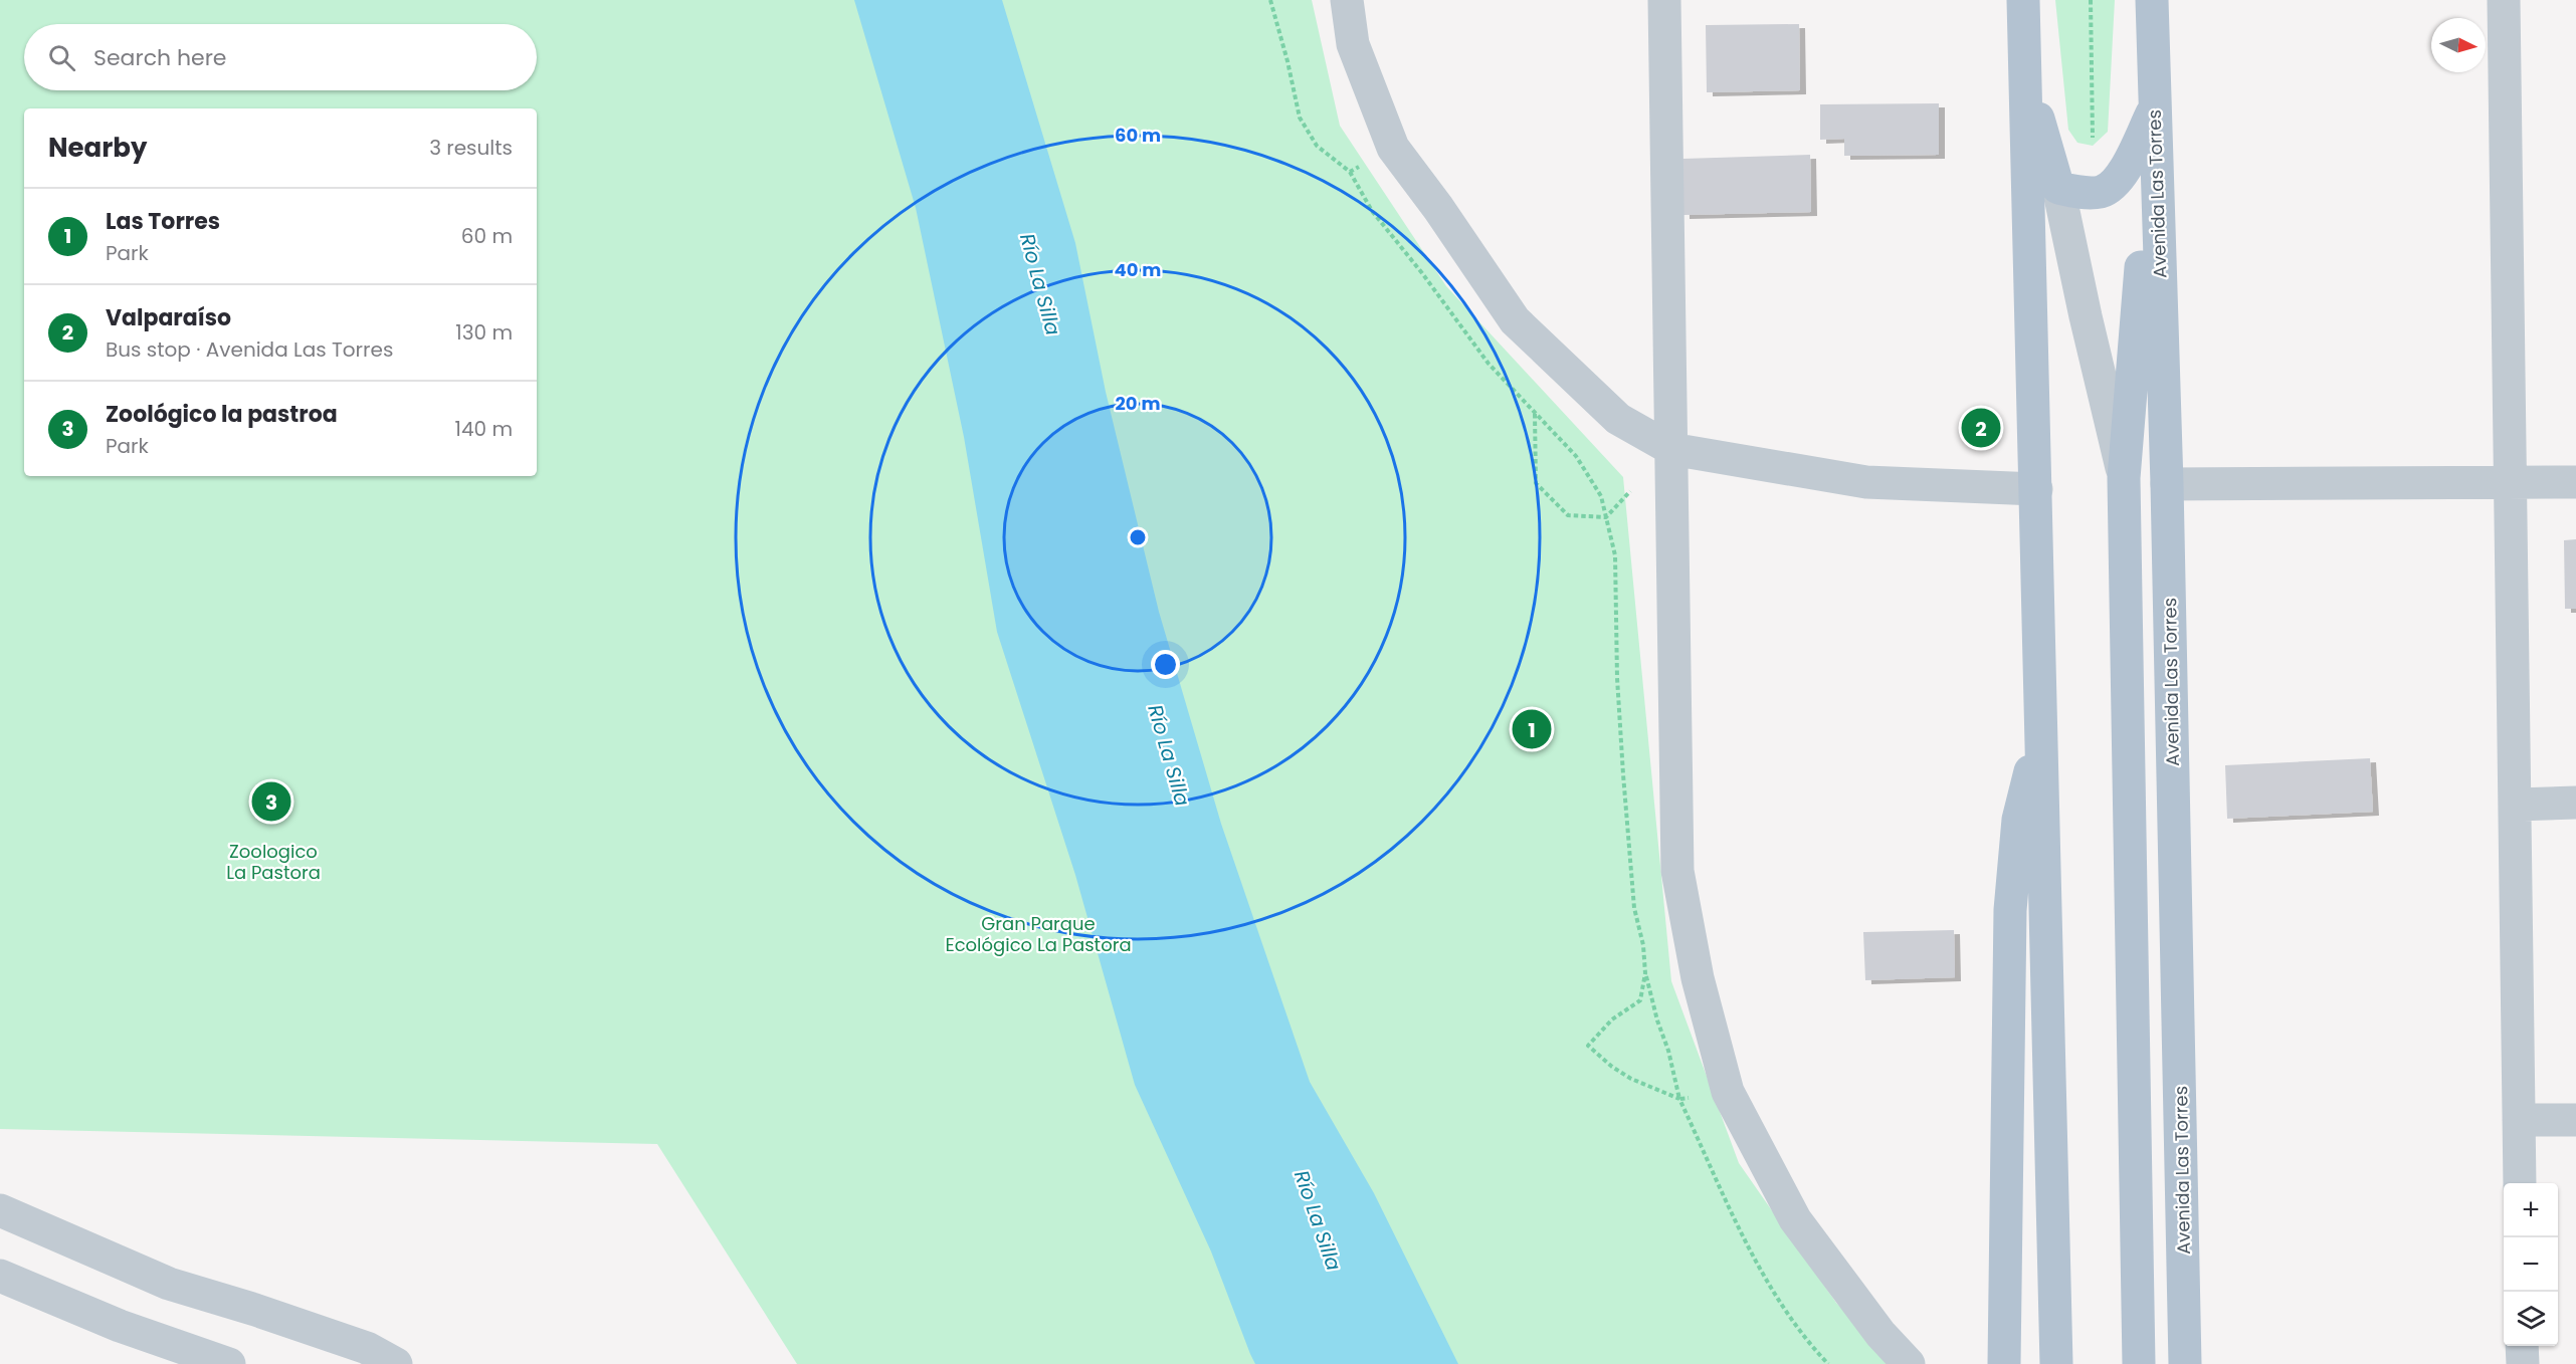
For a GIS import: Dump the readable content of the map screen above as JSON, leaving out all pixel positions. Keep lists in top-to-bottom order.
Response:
{
  "streets": {
    "main road": ["Avenida Las Torres"]
  },
  "water": ["Río La Silla"],
  "parks": ["Zoologico La Pastora", "Gran Parque Ecológico La Pastora"],
  "north": "right",
  "page": {
    "search": "Search here",
    "heading": ["Nearby", "3 results"],
    "list": [
      {
        "mark": "1",
        "name": "Las Torres",
        "note": "Park",
        "value": "60 m"
      },
      {
        "mark": "2",
        "name": "Valparaíso",
        "note": "Bus stop · Avenida Las Torres",
        "value": "130 m"
      },
      {
        "mark": "3",
        "name": "Zoológico la pastroa",
        "note": "Park",
        "value": "140 m"
      }
    ],
    "pins": ["2", "1", "3"],
    "map_buttons": ["+", "−"]
  },
  "rings": ["60 m", "40 m", "20 m"]
}
